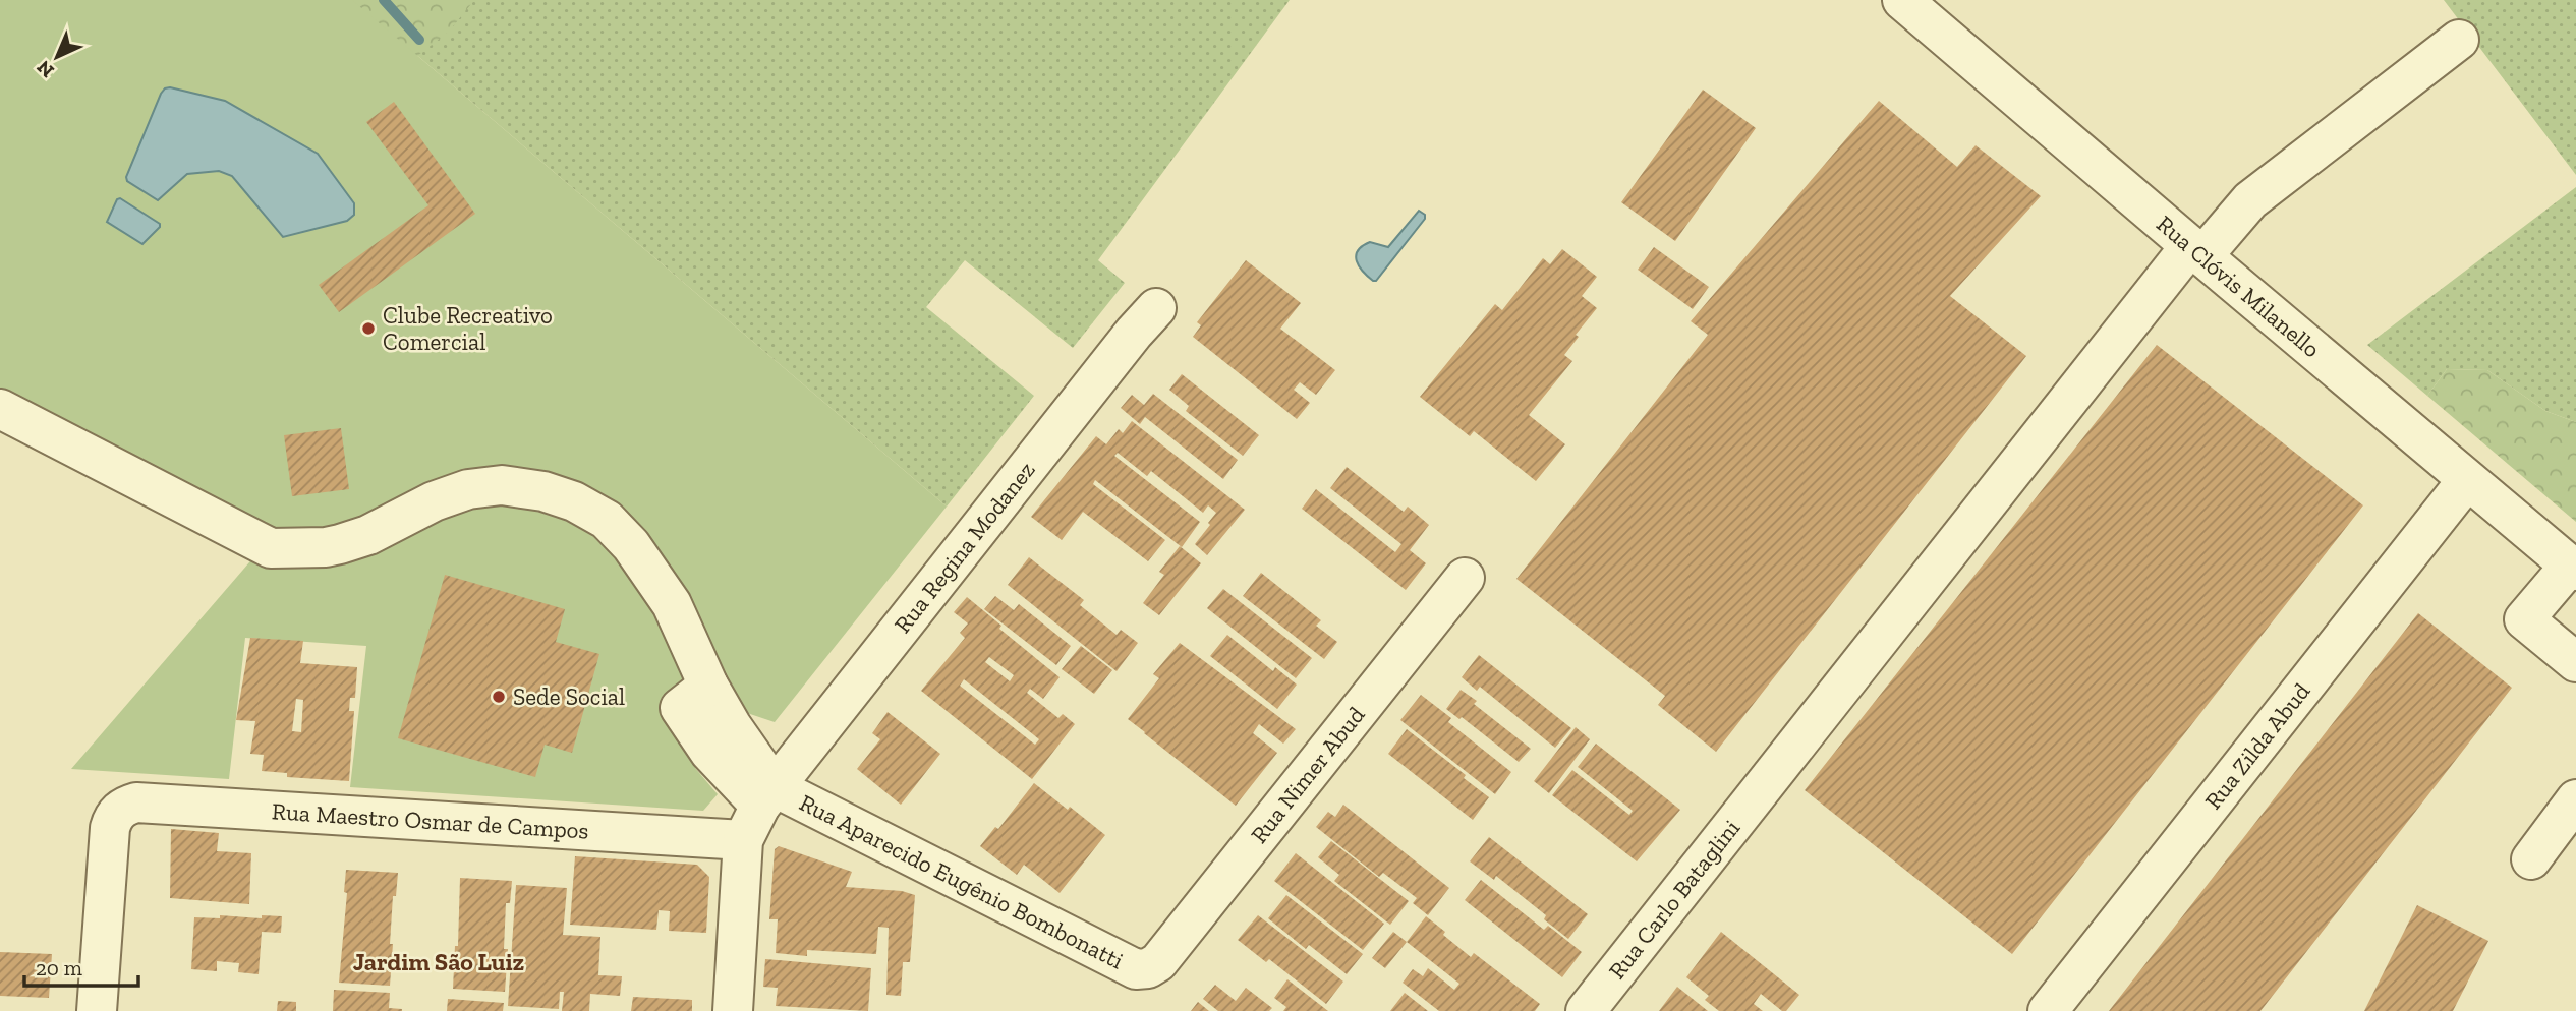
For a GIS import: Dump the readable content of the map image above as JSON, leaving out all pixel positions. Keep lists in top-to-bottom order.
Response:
{
  "streets": {
    "street": [
      "Rua Clóvis Milanello",
      "Rua Regina Modanez",
      "Rua Zilda Abud",
      "Rua Nimer Abud",
      "Rua Maestro Osmar de Campos",
      "Rua Aparecido Eugênio Bombonatti",
      "Rua Carlo Bataglini"
    ]
  },
  "crossings": [
    ["Rua Clóvis Milanello", "Rua Zilda Abud"],
    ["Rua Clóvis Milanello", "Rua Carlo Bataglini"],
    ["Rua Regina Modanez", "Rua Maestro Osmar de Campos"],
    ["Rua Regina Modanez", "Rua Aparecido Eugênio Bombonatti"],
    ["Rua Nimer Abud", "Rua Aparecido Eugênio Bombonatti"]
  ],
  "districts": ["Jardim São Luiz"],
  "places": ["Clube Recreativo Comercial", "Sede Social"],
  "scale_bar": "20 m",
  "north": "bottom left"
}
